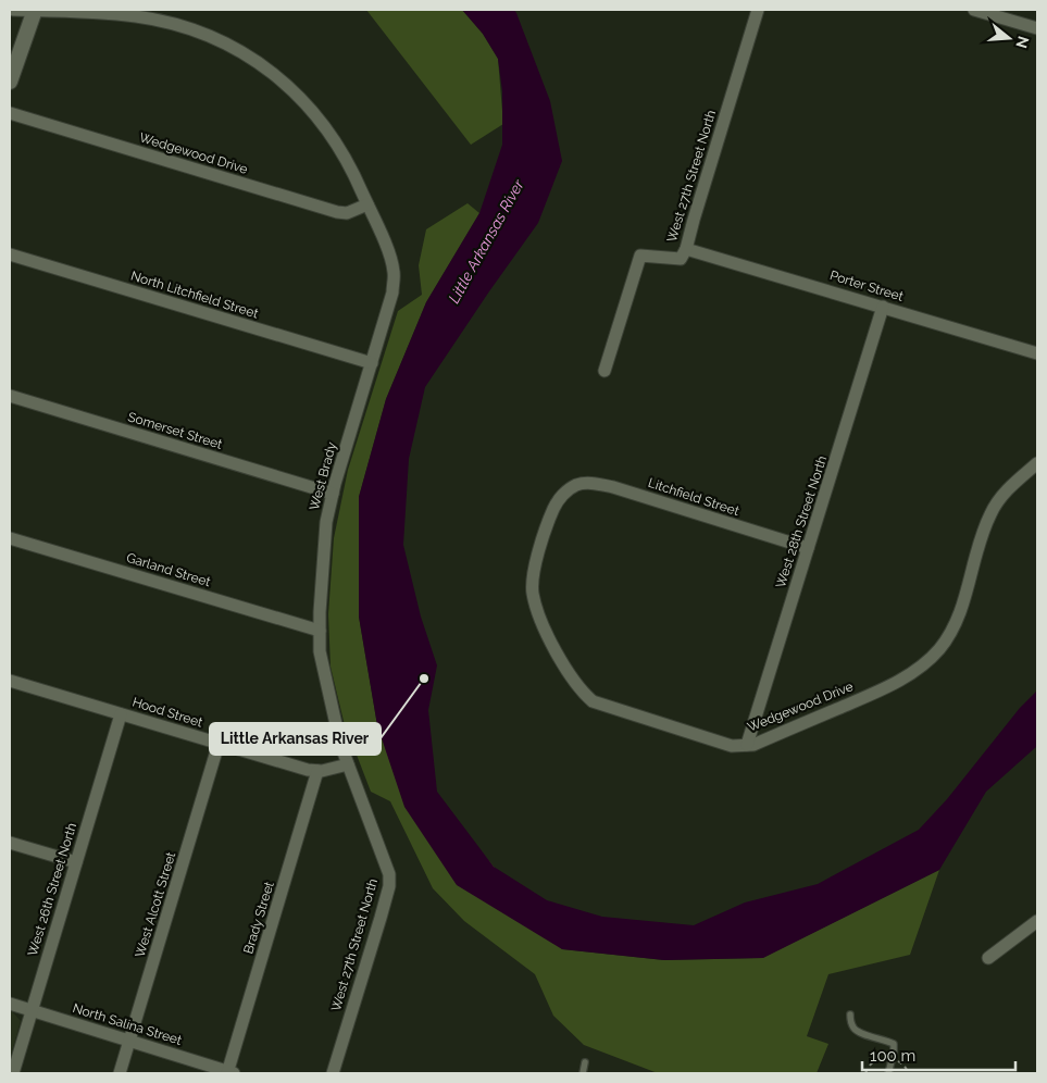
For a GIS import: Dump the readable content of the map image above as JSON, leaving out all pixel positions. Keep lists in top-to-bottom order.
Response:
{
  "streets": {
    "street": [
      "Wedgewood Drive",
      "West 27th Street North",
      "Porter Street",
      "North Litchfield Street",
      "Somerset Street",
      "West Brady",
      "Litchfield Street",
      "West 28th Street North",
      "Garland Street",
      "Hood Street",
      "West 26th Street North",
      "West Alcott Street",
      "Brady Street",
      "North Salina Street"
    ]
  },
  "crossings": [
    ["Wedgewood Drive", "West Brady"],
    ["Wedgewood Drive", "Litchfield Street"],
    ["Wedgewood Drive", "West 28th Street North"],
    ["West 27th Street North", "Porter Street"],
    ["West 27th Street North", "West Brady"],
    ["West 27th Street North", "Hood Street"],
    ["Porter Street", "West 28th Street North"],
    ["North Litchfield Street", "West Brady"],
    ["Somerset Street", "West Brady"],
    ["West Brady", "Garland Street"],
    ["West Brady", "Hood Street"],
    ["Litchfield Street", "West 28th Street North"],
    ["Hood Street", "West 26th Street North"],
    ["Hood Street", "West Alcott Street"],
    ["Hood Street", "Brady Street"],
    ["West 26th Street North", "North Salina Street"],
    ["West Alcott Street", "North Salina Street"],
    ["Brady Street", "North Salina Street"]
  ],
  "water": ["Little Arkansas River"],
  "places": ["Little Arkansas River"],
  "scale_bar": "100 m",
  "north": "right"
}
